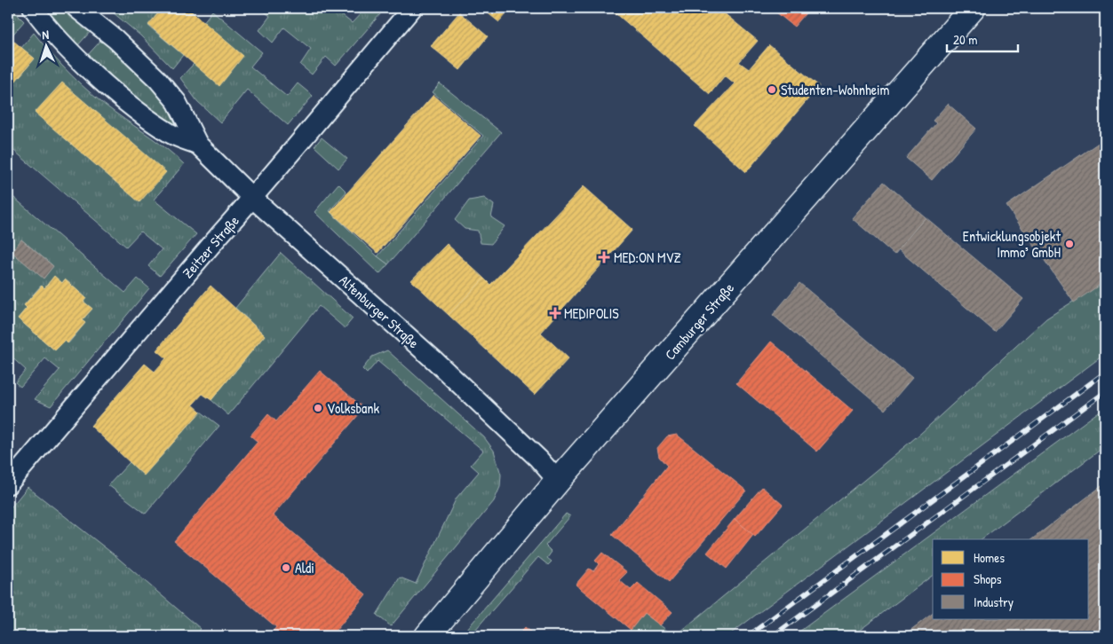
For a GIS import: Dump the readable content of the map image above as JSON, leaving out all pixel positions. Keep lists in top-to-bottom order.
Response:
{
  "streets": {
    "main road": ["Camburger Straße"],
    "street": ["Zeitzer Straße", "Altenburger Straße"]
  },
  "crossings": [
    ["Zeitzer Straße", "Altenburger Straße"],
    ["Altenburger Straße", "Camburger Straße"]
  ],
  "places": {
    "other": [
      "Studenten-Wohnheim",
      "Entwicklungsobjekt Immo⁵ GmbH",
      "Volksbank",
      "Aldi"
    ],
    "health": ["MED:ON MVZ", "MEDIPOLIS"]
  },
  "legend": ["Homes", "Shops", "Industry"],
  "scale_bar": "20 m",
  "north": "top"
}
